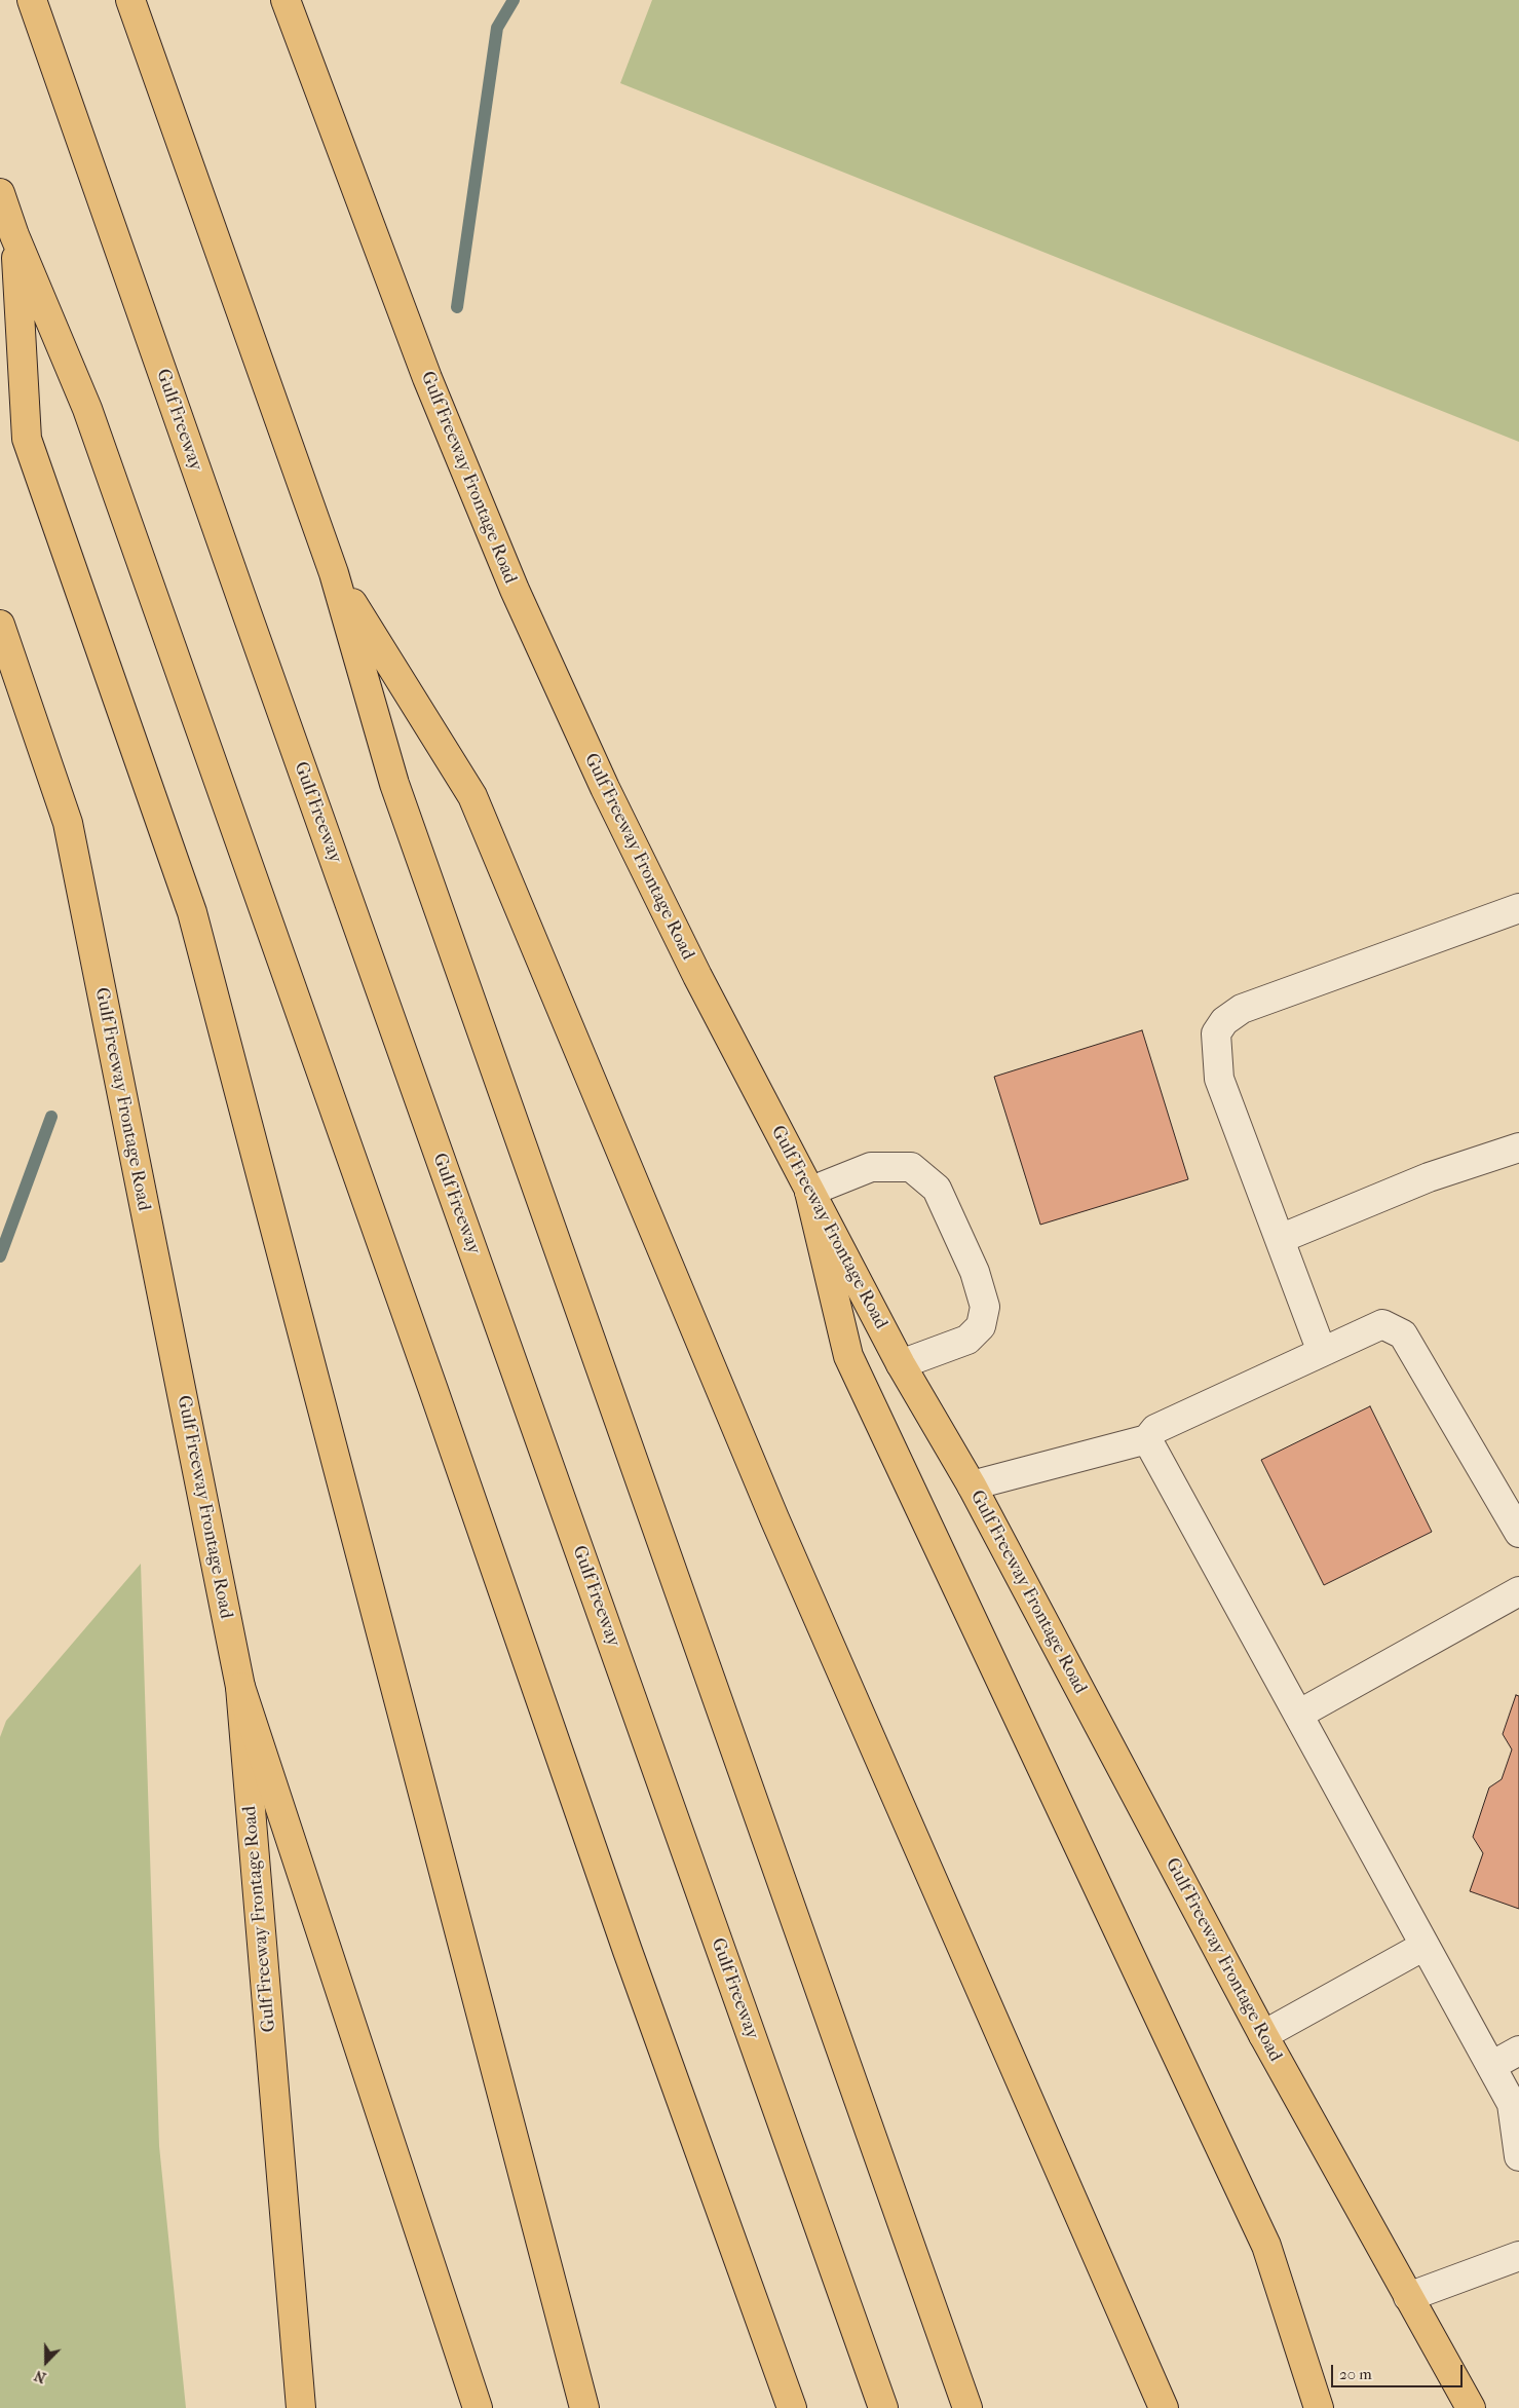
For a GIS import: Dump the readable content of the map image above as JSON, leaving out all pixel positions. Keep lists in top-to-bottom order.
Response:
{
  "streets": {
    "main road": ["Gulf Freeway", "Gulf Freeway Frontage Road"]
  },
  "scale_bar": "20 m",
  "north": "bottom"
}
